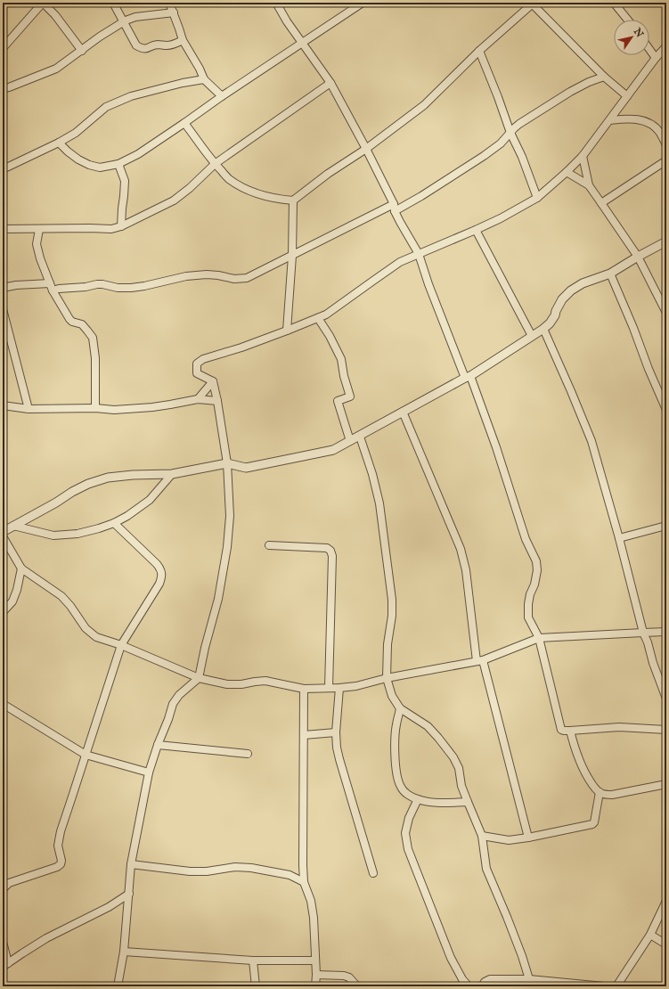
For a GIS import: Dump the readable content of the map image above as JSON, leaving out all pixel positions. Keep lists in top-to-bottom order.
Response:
{
  "north": "top right"
}
